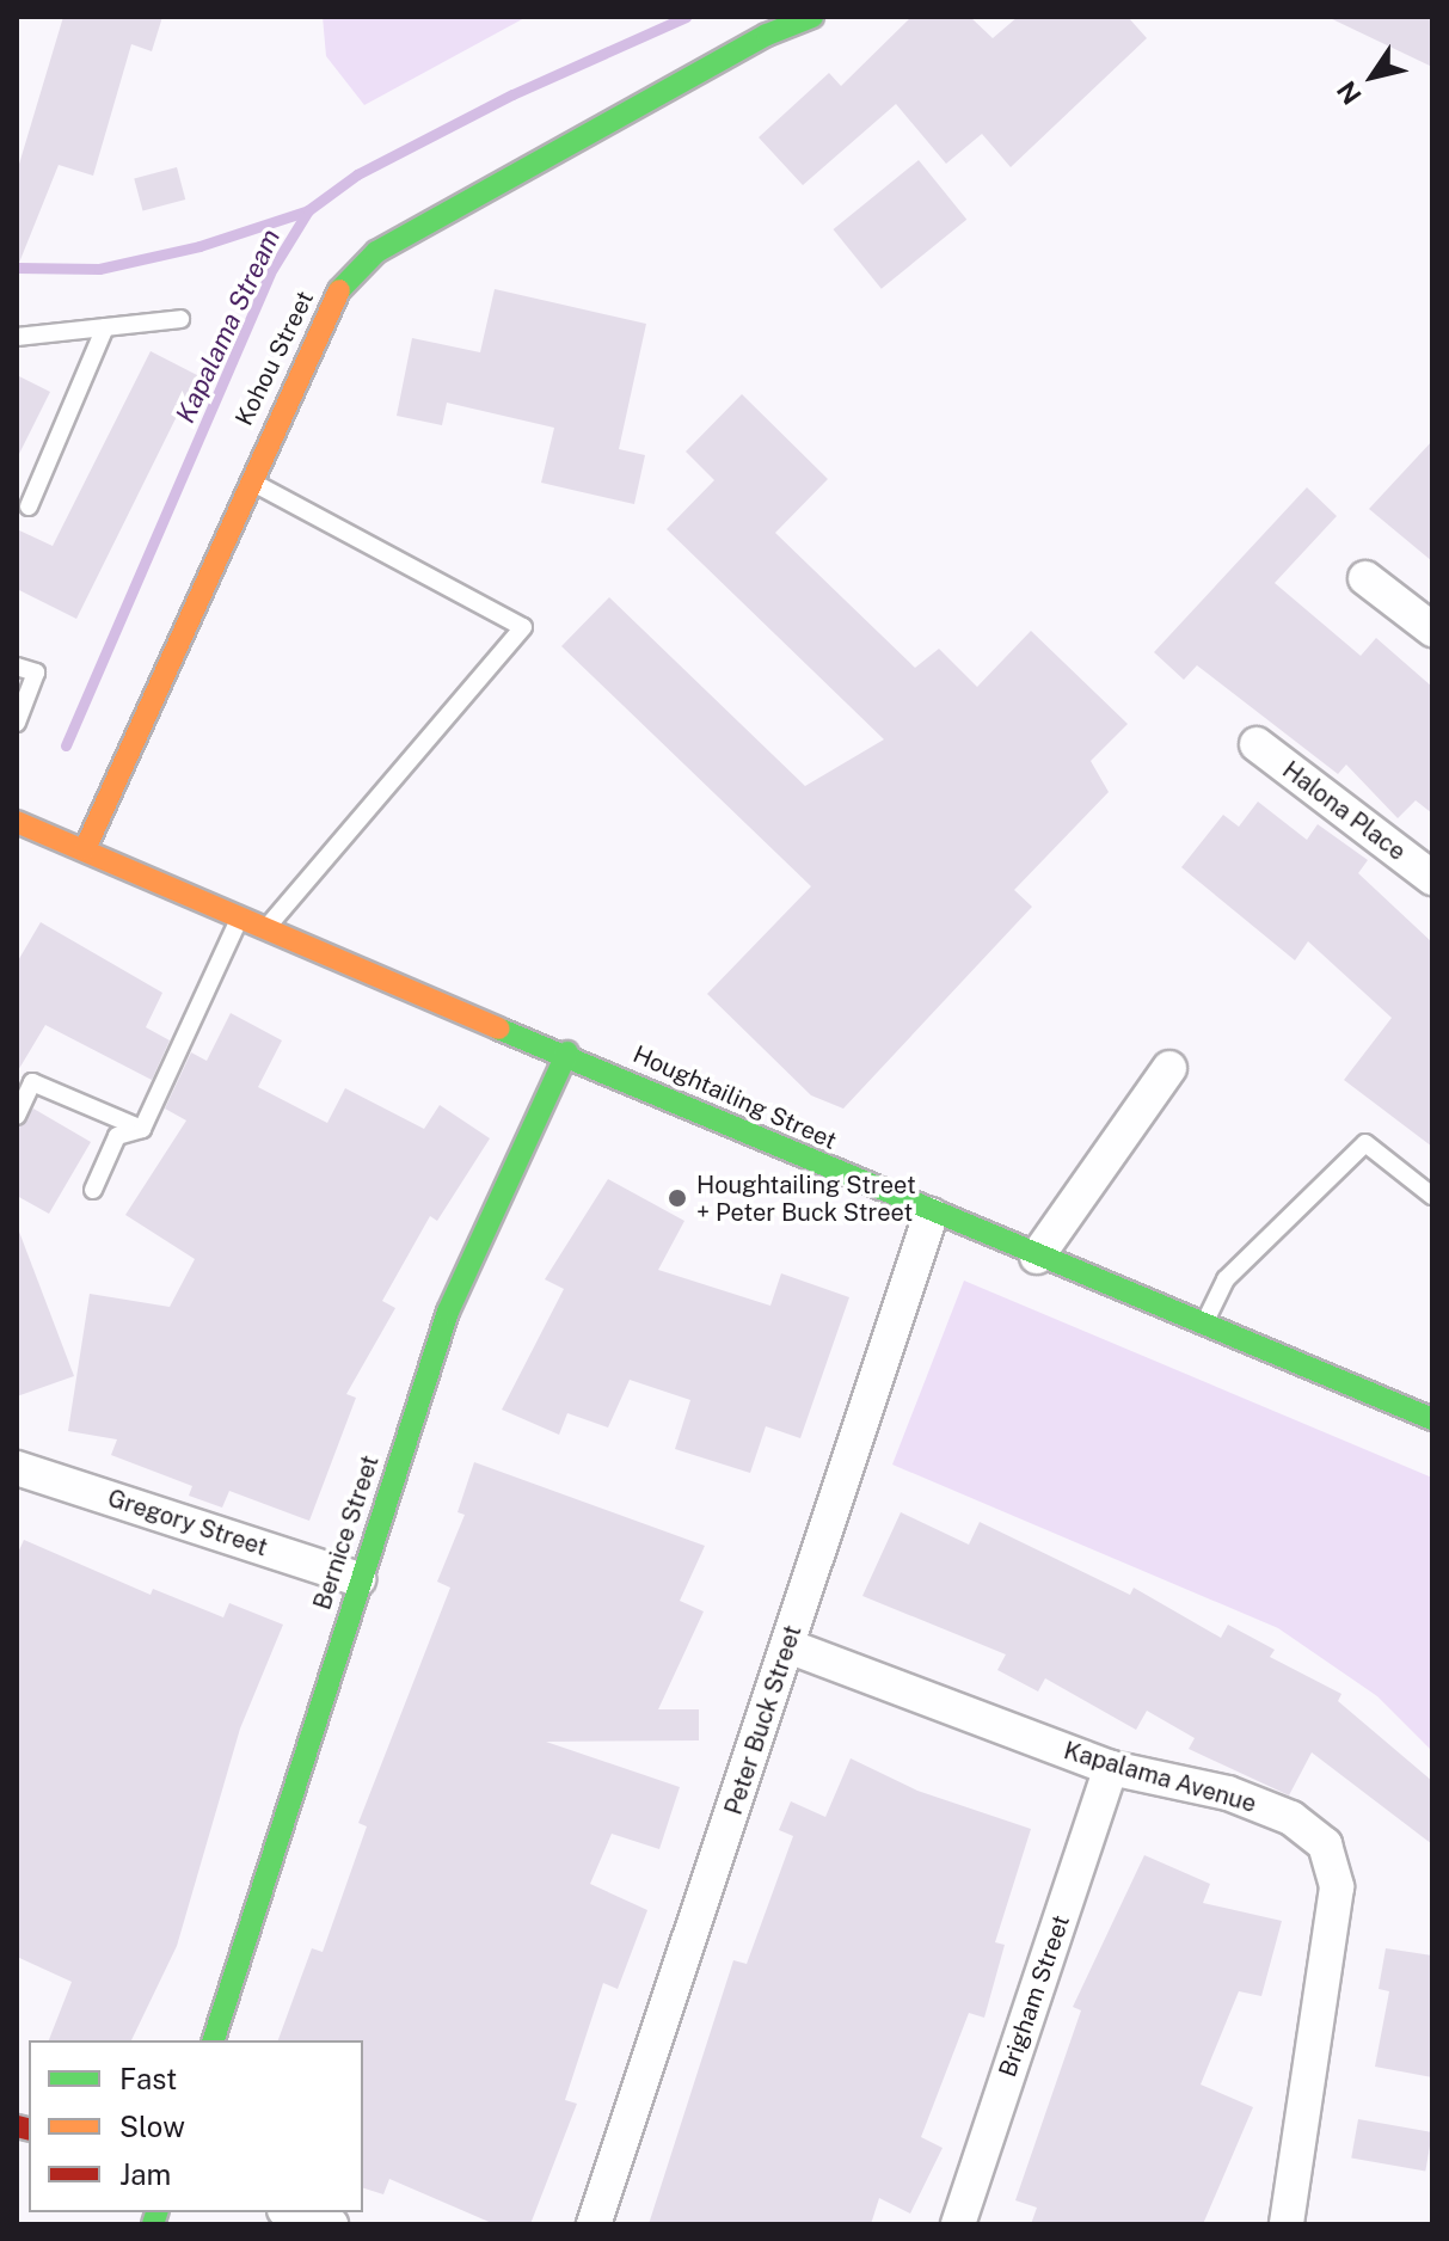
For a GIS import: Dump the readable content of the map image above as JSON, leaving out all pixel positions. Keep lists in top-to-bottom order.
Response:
{
  "streets": {
    "street": [
      "Kohou Street",
      "Halona Place",
      "Houghtailing Street",
      "Gregory Street",
      "Bernice Street",
      "Peter Buck Street",
      "Kapalama Avenue",
      "Brigham Street"
    ]
  },
  "crossings": [
    ["Kohou Street", "Houghtailing Street"],
    ["Houghtailing Street", "Bernice Street"],
    ["Houghtailing Street", "Peter Buck Street"],
    ["Gregory Street", "Bernice Street"],
    ["Peter Buck Street", "Kapalama Avenue"],
    ["Kapalama Avenue", "Brigham Street"]
  ],
  "water": ["Kapalama Stream"],
  "places": ["Houghtailing Street + Peter Buck Street"],
  "legend": ["Fast", "Slow", "Jam"],
  "north": "bottom left"
}
